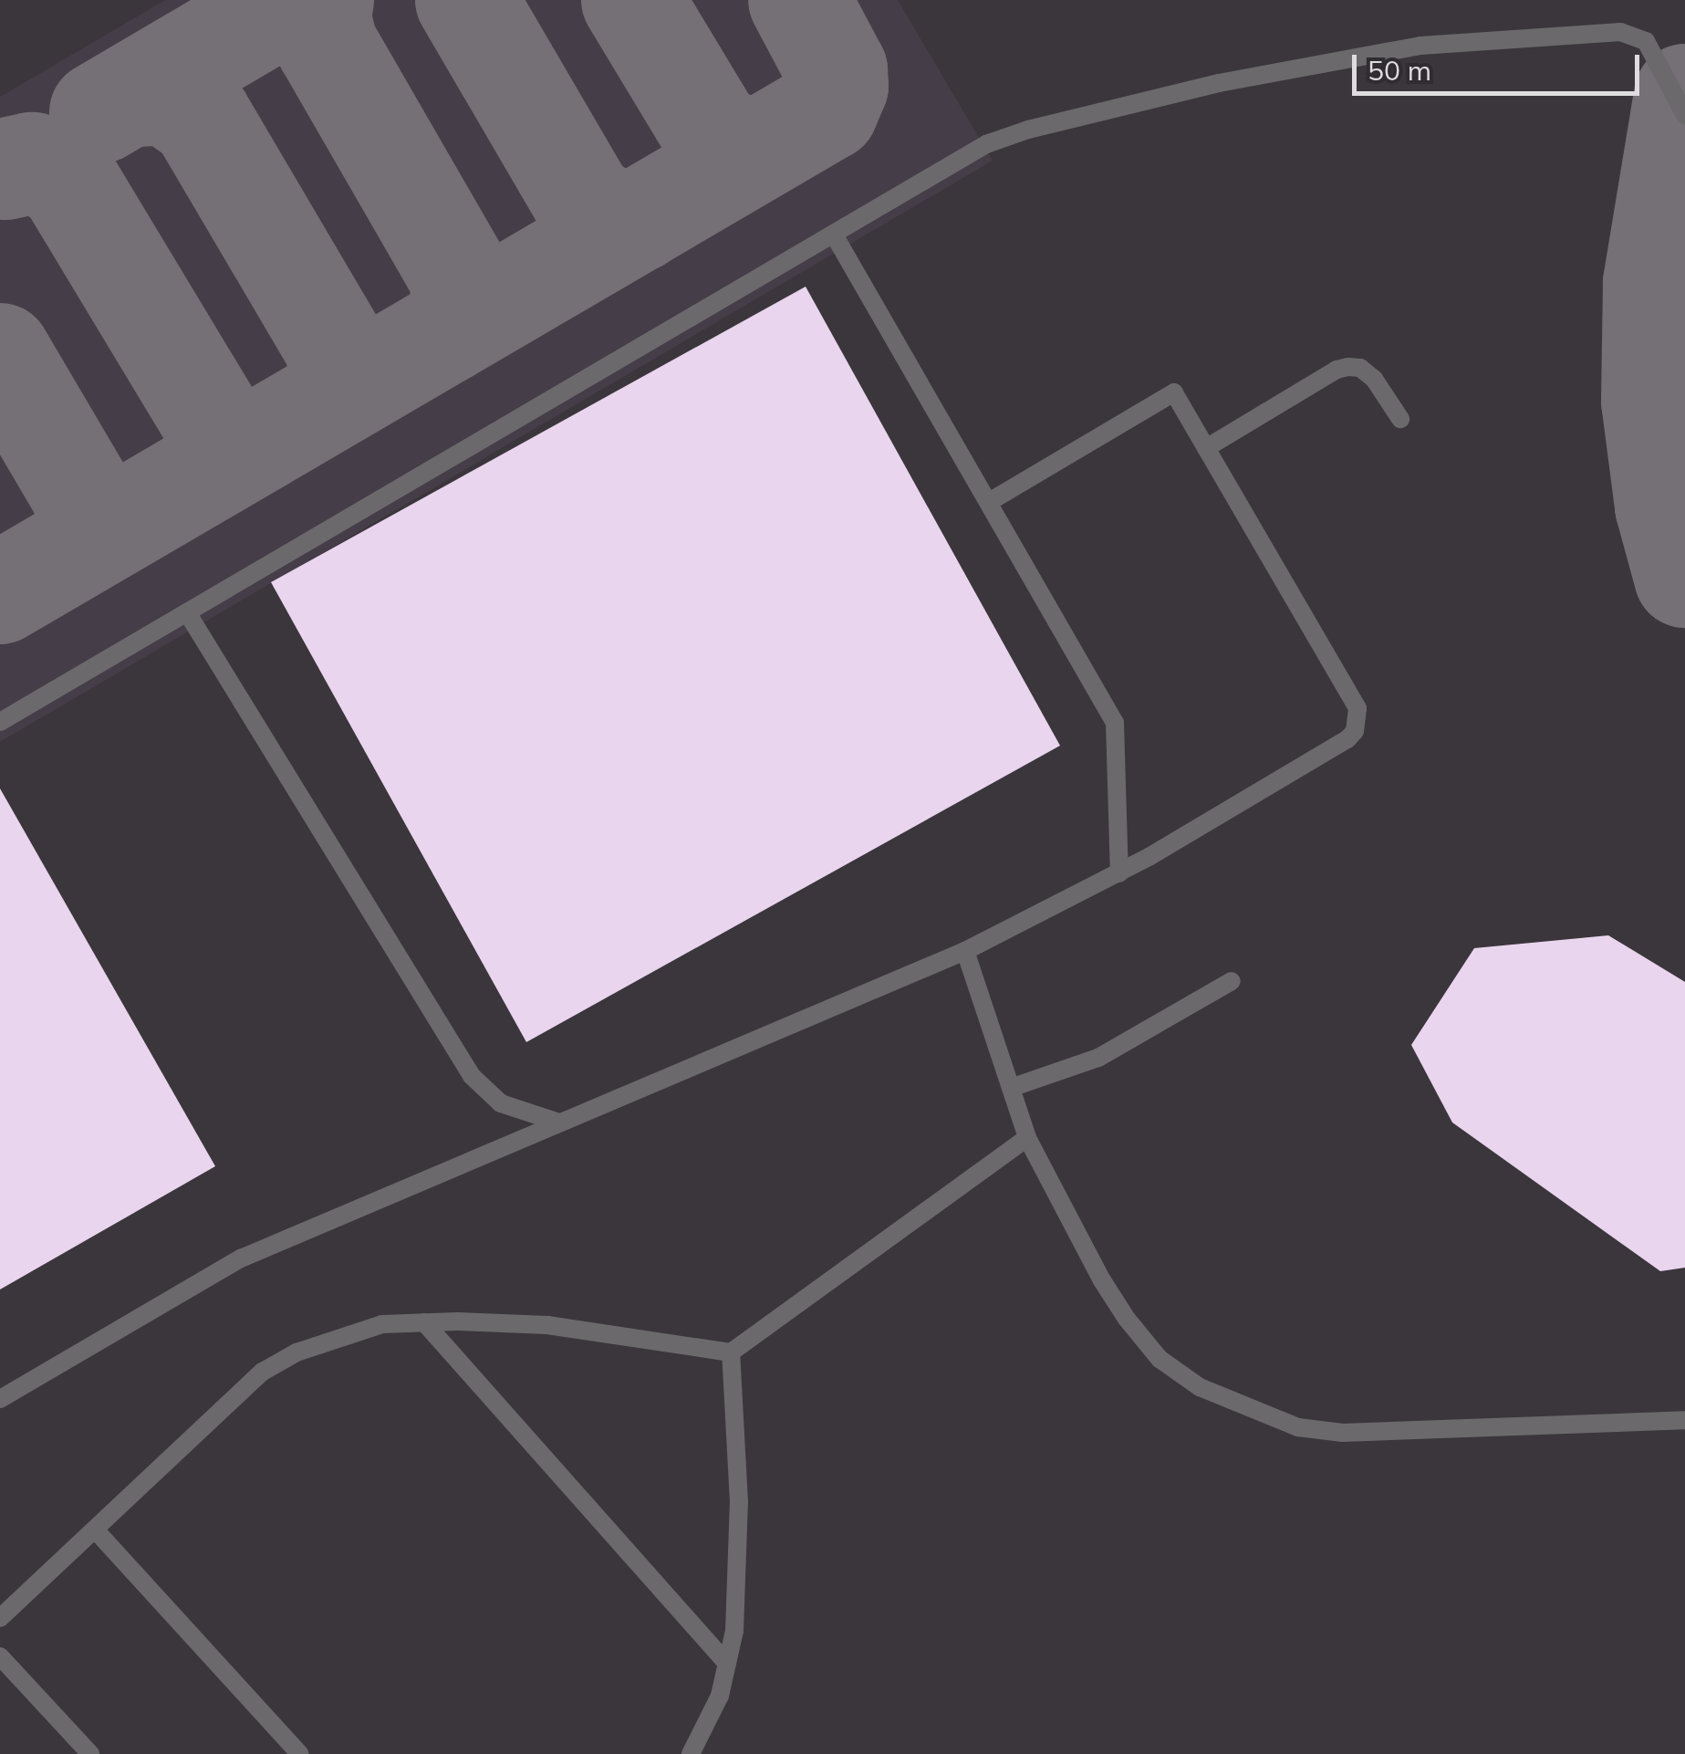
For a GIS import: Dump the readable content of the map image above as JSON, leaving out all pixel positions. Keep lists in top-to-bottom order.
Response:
{
  "scale_bar": "50 m"
}
